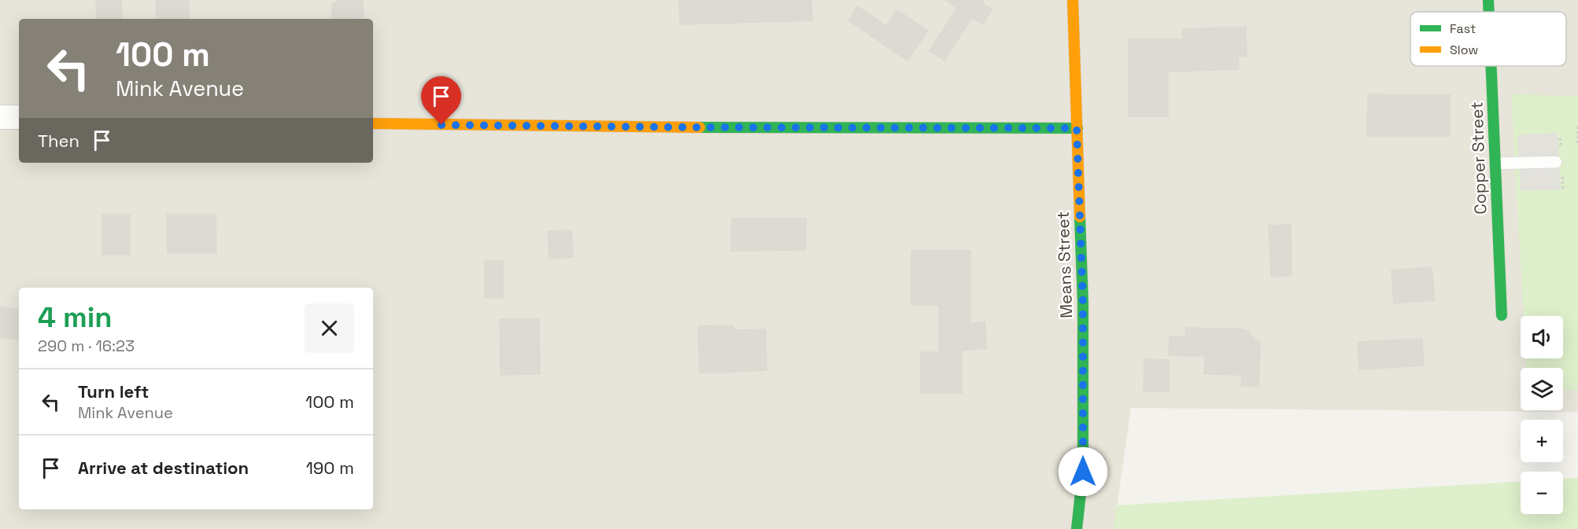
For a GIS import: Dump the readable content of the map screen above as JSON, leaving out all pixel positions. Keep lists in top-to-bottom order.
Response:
{
  "streets": {
    "street": ["Copper Street", "Means Street"]
  },
  "legend": ["Fast", "Slow"],
  "page": {
    "turn": ["100 m", "Mink Avenue"],
    "then": "Then",
    "heading": ["4 min", "290 m · 16:23"],
    "map_buttons": ["+", "−"],
    "list": [
      {
        "name": "Turn left",
        "note": "Mink Avenue",
        "value": "100 m"
      },
      {
        "name": "Arrive at destination",
        "value": "190 m"
      }
    ]
  }
}
